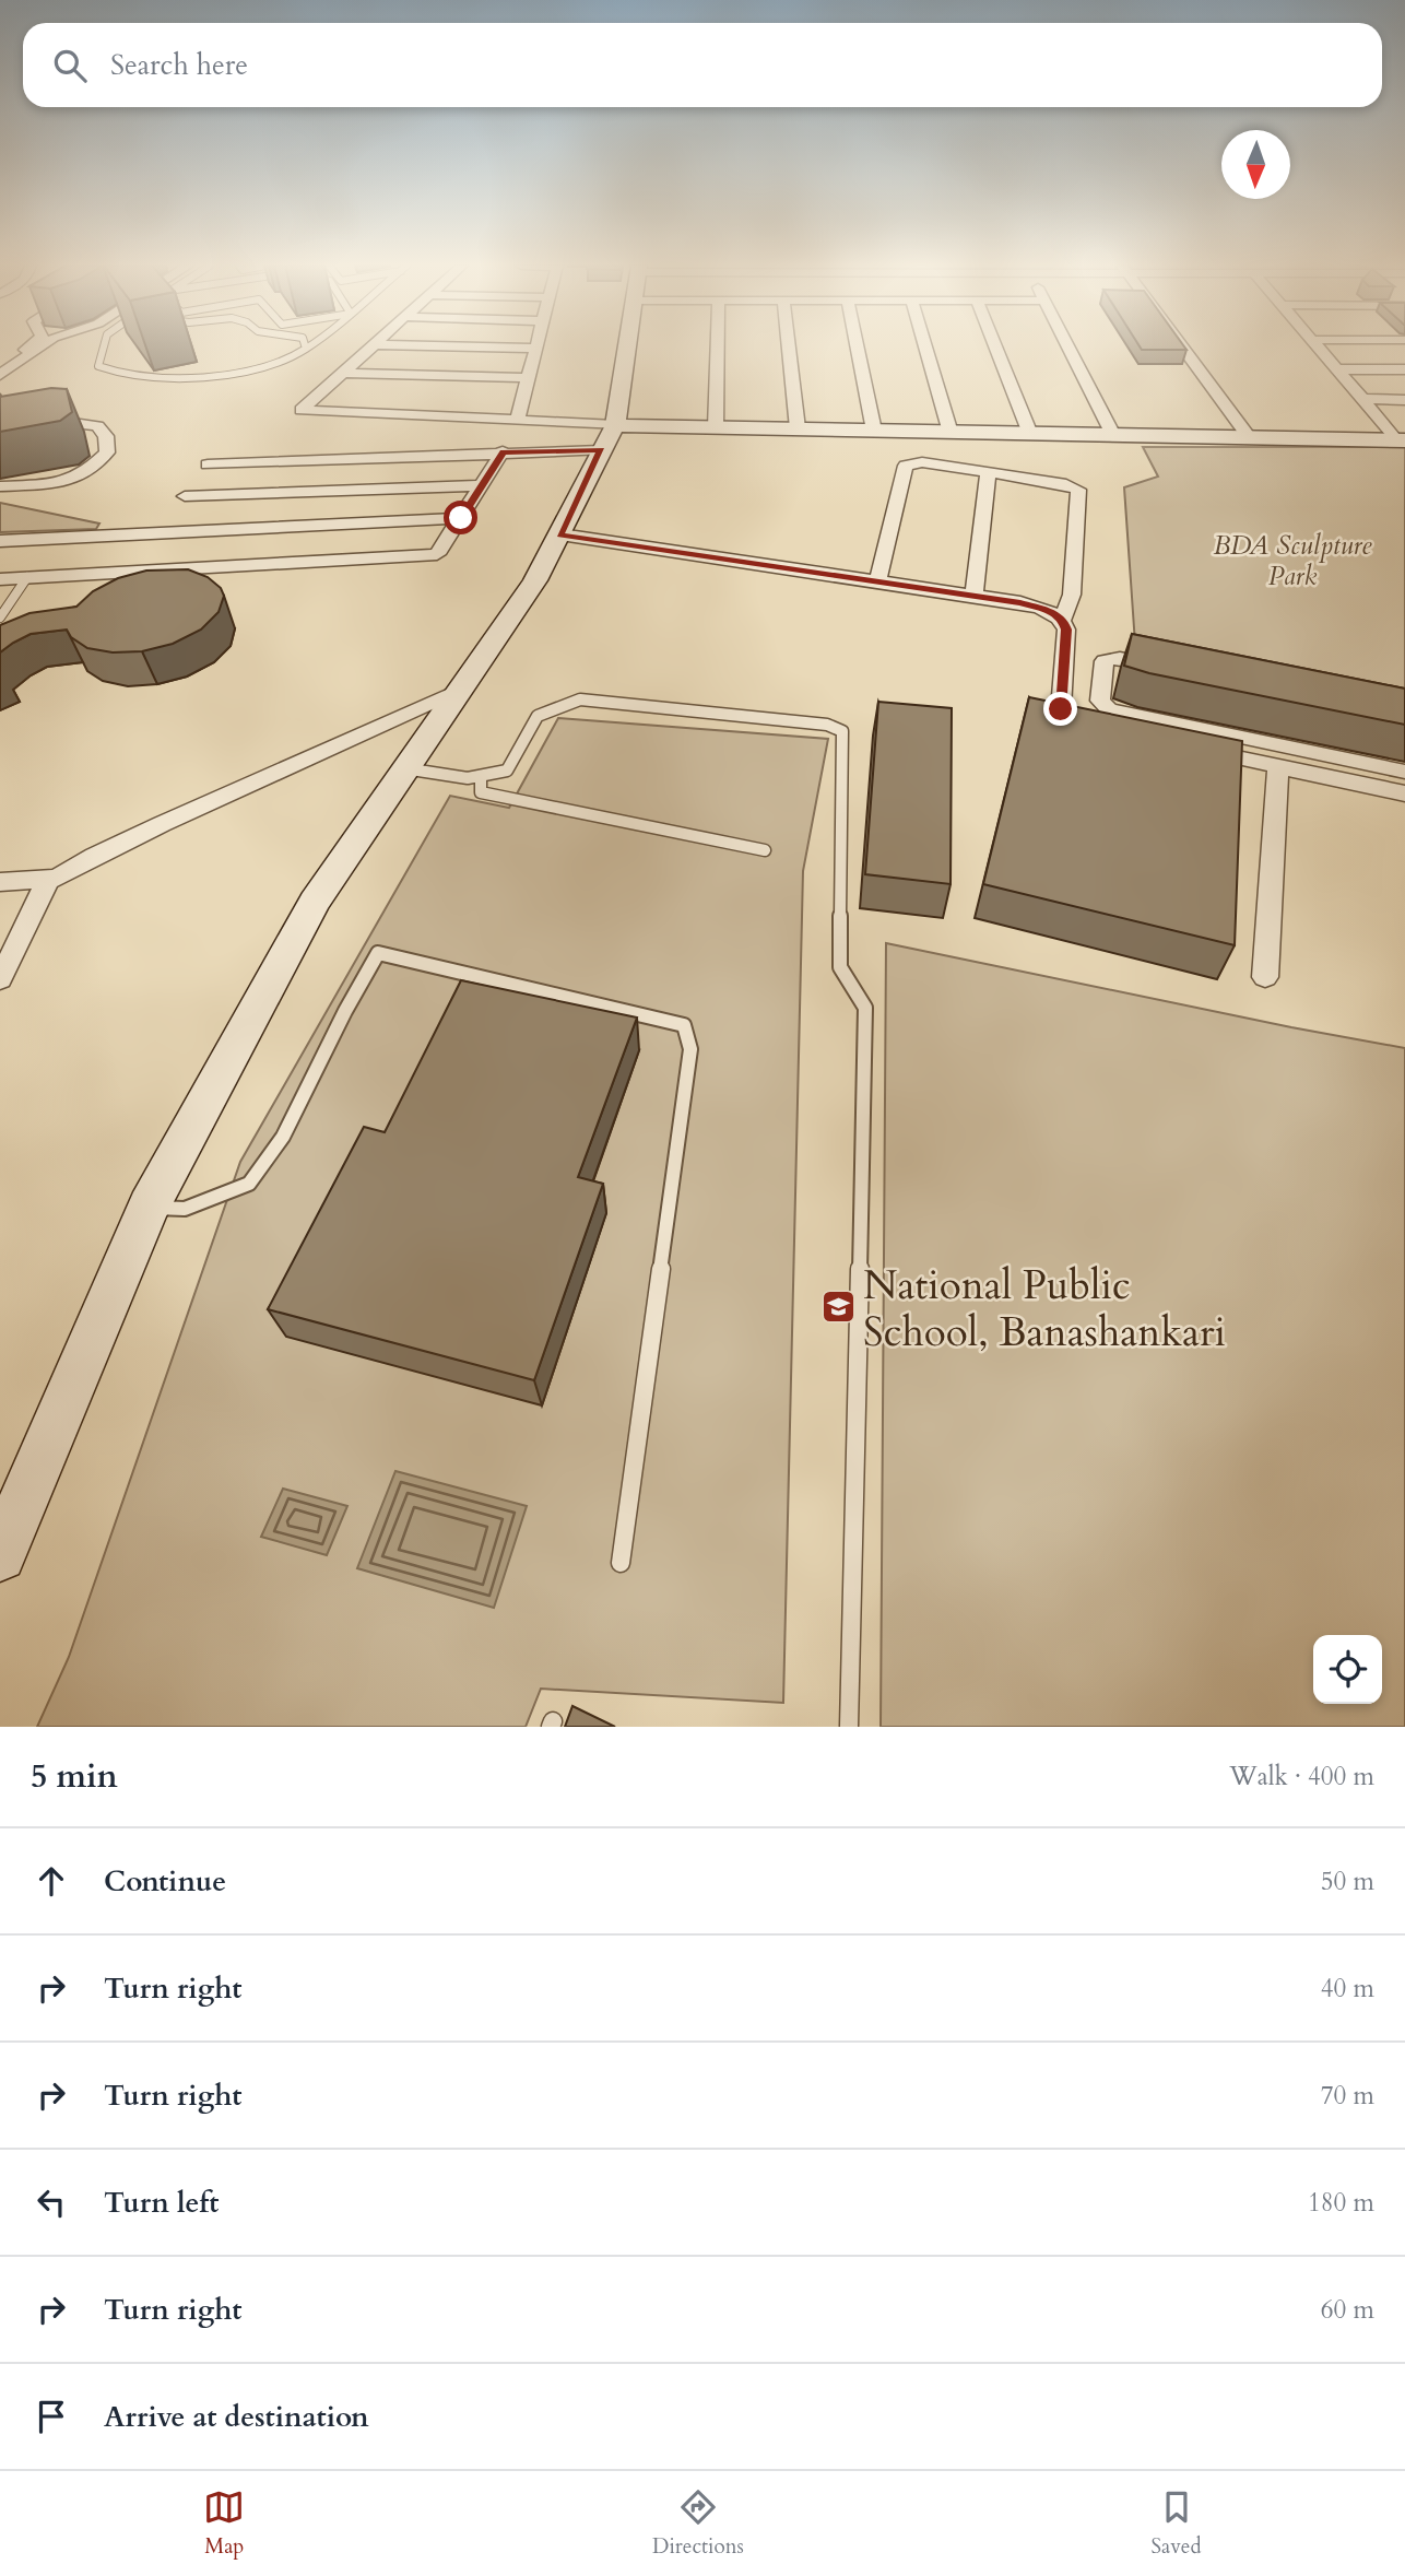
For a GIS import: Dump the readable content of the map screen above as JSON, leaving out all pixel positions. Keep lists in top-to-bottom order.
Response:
{
  "parks": ["BDA Sculpture Park"],
  "places": {
    "school or university": ["National Public School, Banashankari"]
  },
  "north": "bottom",
  "page": {
    "search": "Search here",
    "heading": ["5 min", "Walk · 400 m"],
    "list": [
      ["Continue", "50 m"],
      ["Turn right", "40 m"],
      ["Turn right", "70 m"],
      ["Turn left", "180 m"],
      ["Turn right", "60 m"],
      "Arrive at destination"
    ],
    "nav": ["Map", "Directions", "Saved"]
  }
}
